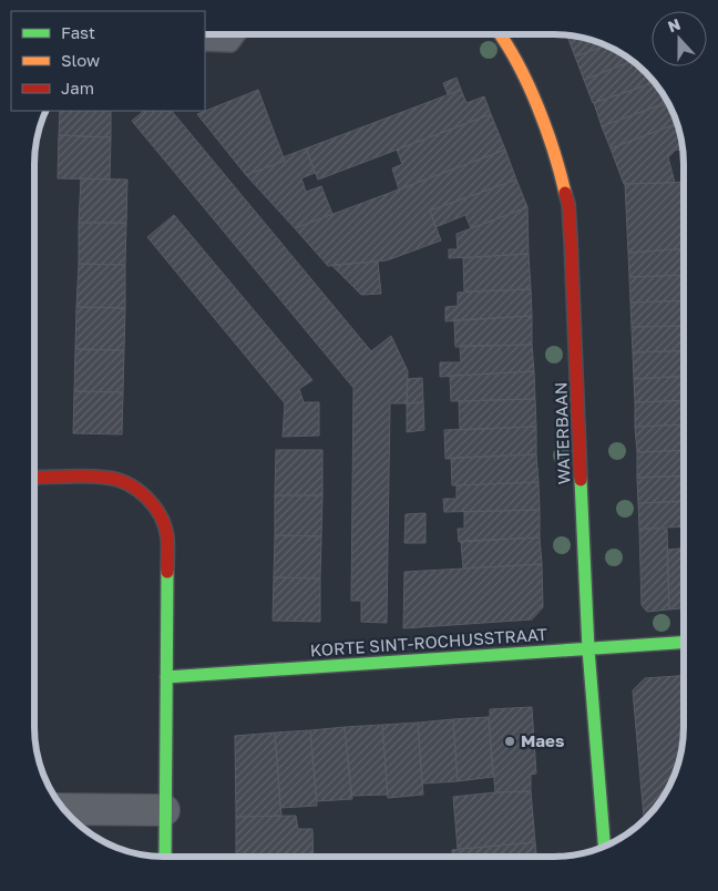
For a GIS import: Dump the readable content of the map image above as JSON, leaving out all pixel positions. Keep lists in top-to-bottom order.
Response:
{
  "streets": {
    "street": ["WATERBAAN", "KORTE SINT-ROCHUSSTRAAT"]
  },
  "crossings": [
    ["WATERBAAN", "KORTE SINT-ROCHUSSTRAAT"]
  ],
  "places": ["Maes"],
  "legend": ["Fast", "Slow", "Jam"],
  "north": "top"
}
